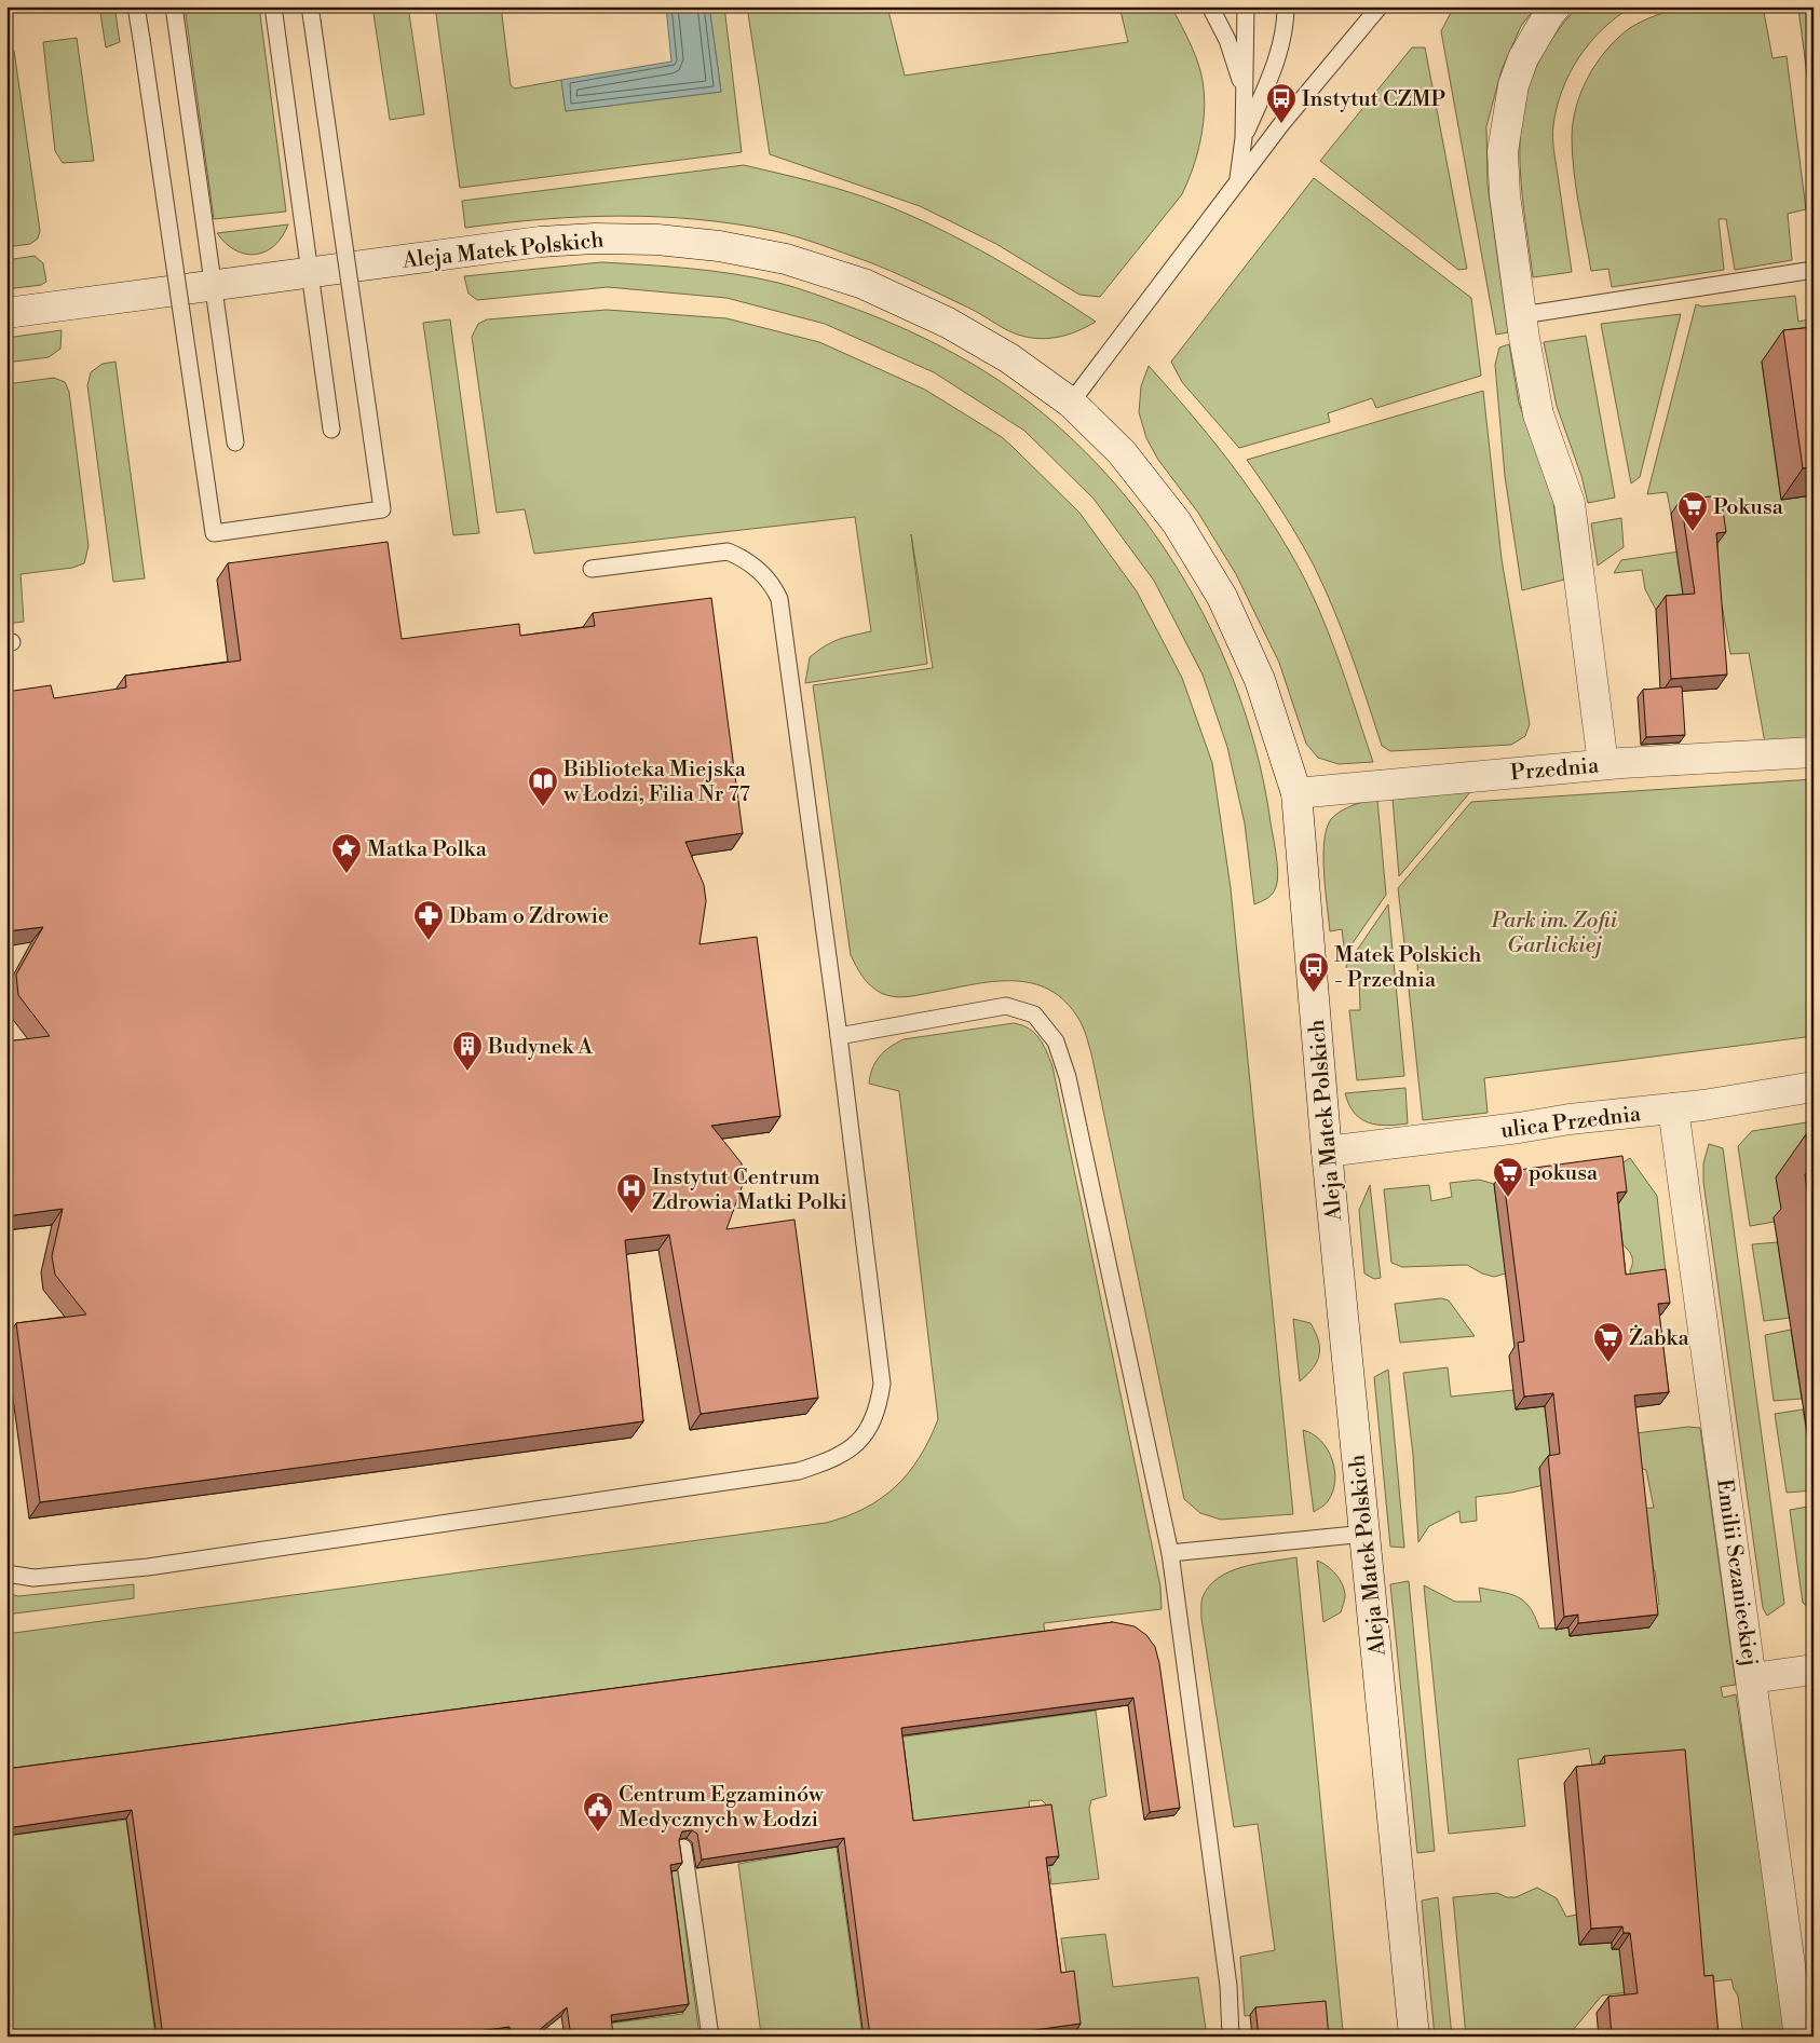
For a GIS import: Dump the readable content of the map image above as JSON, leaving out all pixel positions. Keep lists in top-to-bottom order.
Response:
{
  "streets": {
    "street": [
      "Aleja Matek Polskich",
      "Przednia",
      "ulica Przednia",
      "Emilii Sczanieckiej"
    ]
  },
  "crossings": [
    ["Aleja Matek Polskich", "Przednia"],
    ["Aleja Matek Polskich", "ulica Przednia"],
    ["ulica Przednia", "Emilii Sczanieckiej"]
  ],
  "parks": ["Park im. Zofii Garlickiej"],
  "places": {
    "bus stop": ["Instytut CZMP", "Matek Polskich - Przednia"],
    "supermarket": ["Pokusa", "pokusa", "Żabka"],
    "library": ["Biblioteka Miejska w Łodzi, Filia Nr 77"],
    "place": ["Matka Polka"],
    "pharmacy": ["Dbam o Zdrowie"],
    "building": ["Budynek A"],
    "hospital": ["Instytut Centrum Zdrowia Matki Polki"],
    "public building": ["Centrum Egzaminów Medycznych w Łodzi"]
  }
}
